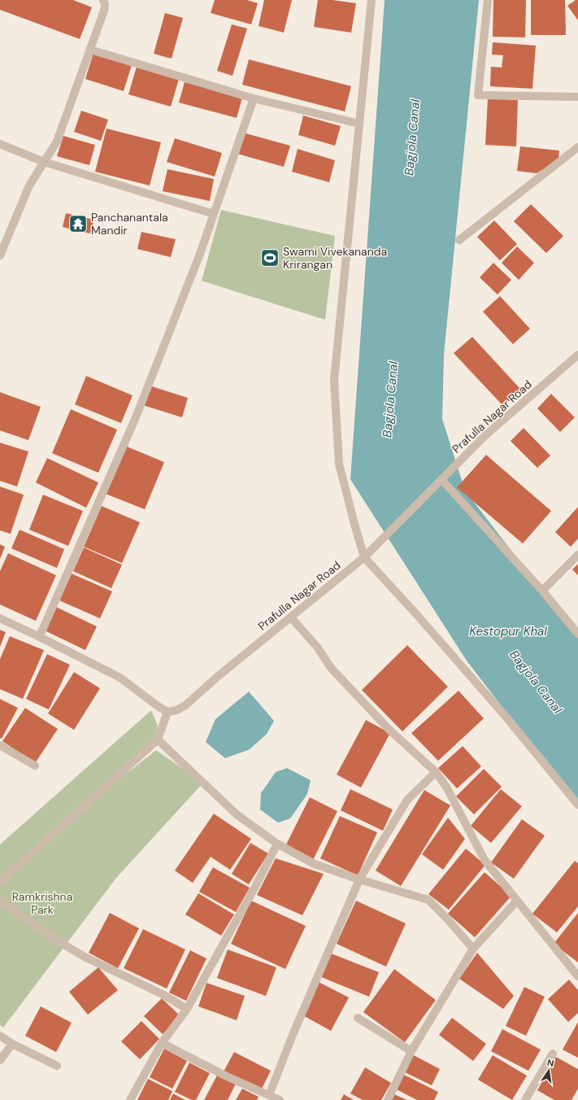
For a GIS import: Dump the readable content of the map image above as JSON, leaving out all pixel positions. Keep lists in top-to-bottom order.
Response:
{
  "streets": {
    "street": ["Prafulla Nagar Road"]
  },
  "water": ["Bagjola Canal", "Kestopur Khal"],
  "parks": ["Ramkrishna Park"],
  "places": {
    "temple": ["Panchanantala Mandir"],
    "sports": ["Swami Vivekananda Krirangan"]
  },
  "north": "top"
}
